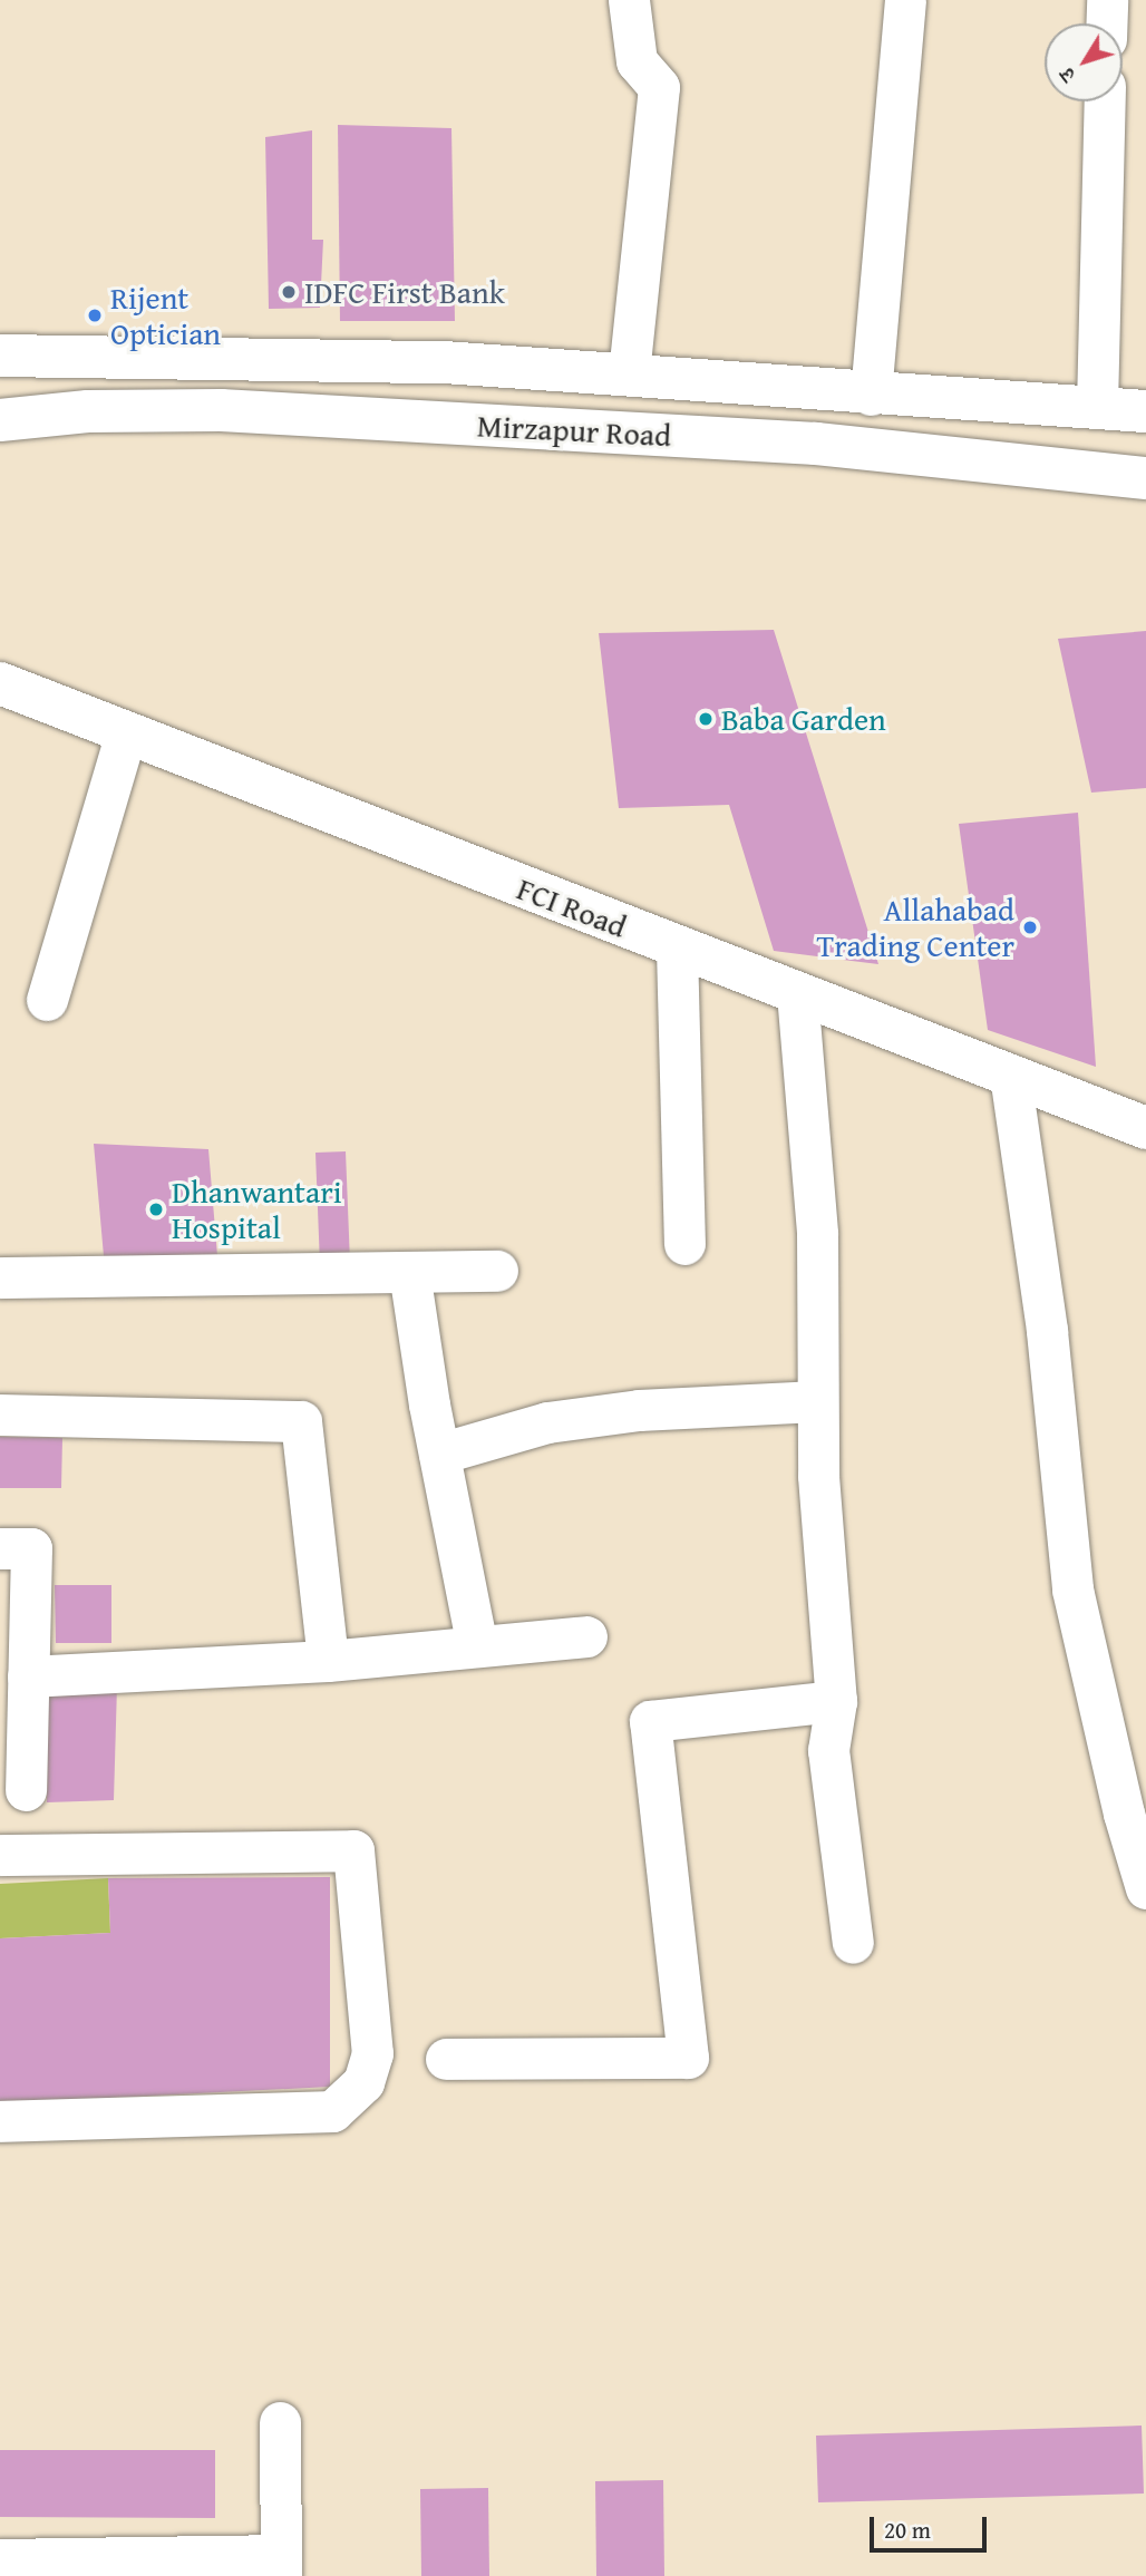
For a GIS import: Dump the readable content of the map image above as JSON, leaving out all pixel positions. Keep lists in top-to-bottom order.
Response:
{
  "streets": {
    "main road": ["Mirzapur Road", "FCI Road"]
  },
  "places": [
    "IDFC First Bank",
    "Rijent Optician",
    "Baba Garden",
    "Allahabad Trading Center",
    "Dhanwantari Hospital"
  ],
  "scale_bar": "20 m",
  "north": "bottom left"
}
